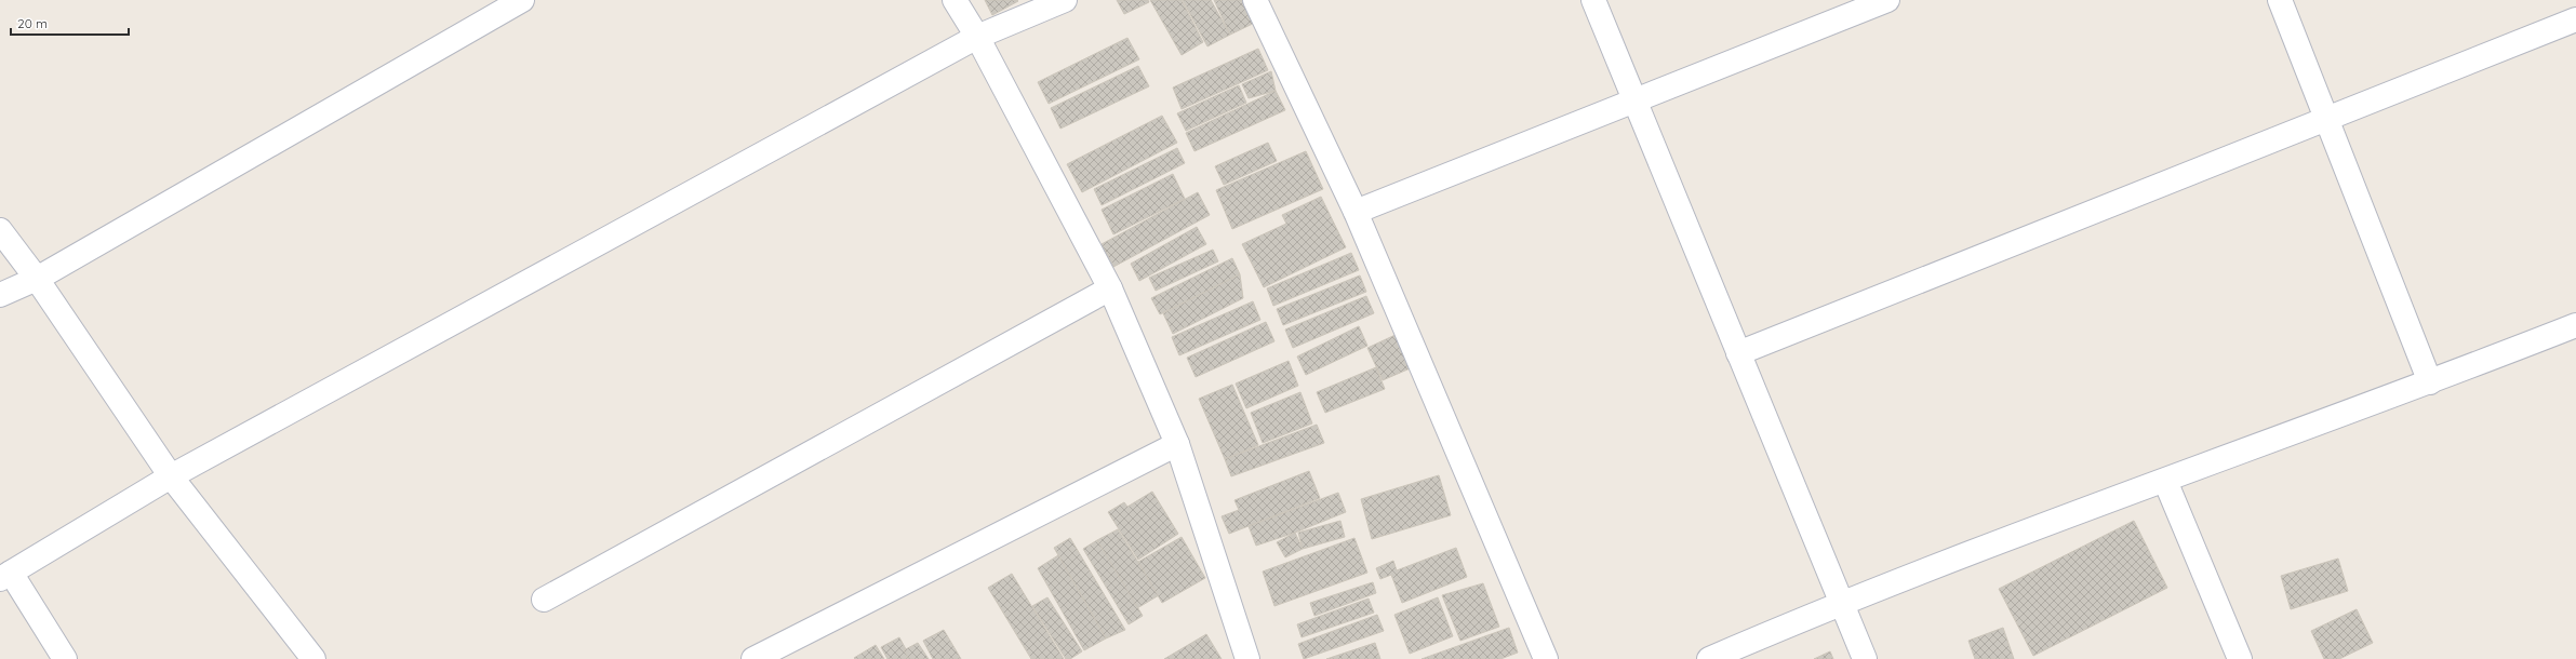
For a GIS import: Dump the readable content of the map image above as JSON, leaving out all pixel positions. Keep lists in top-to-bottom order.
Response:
{
  "scale_bar": "20 m"
}
